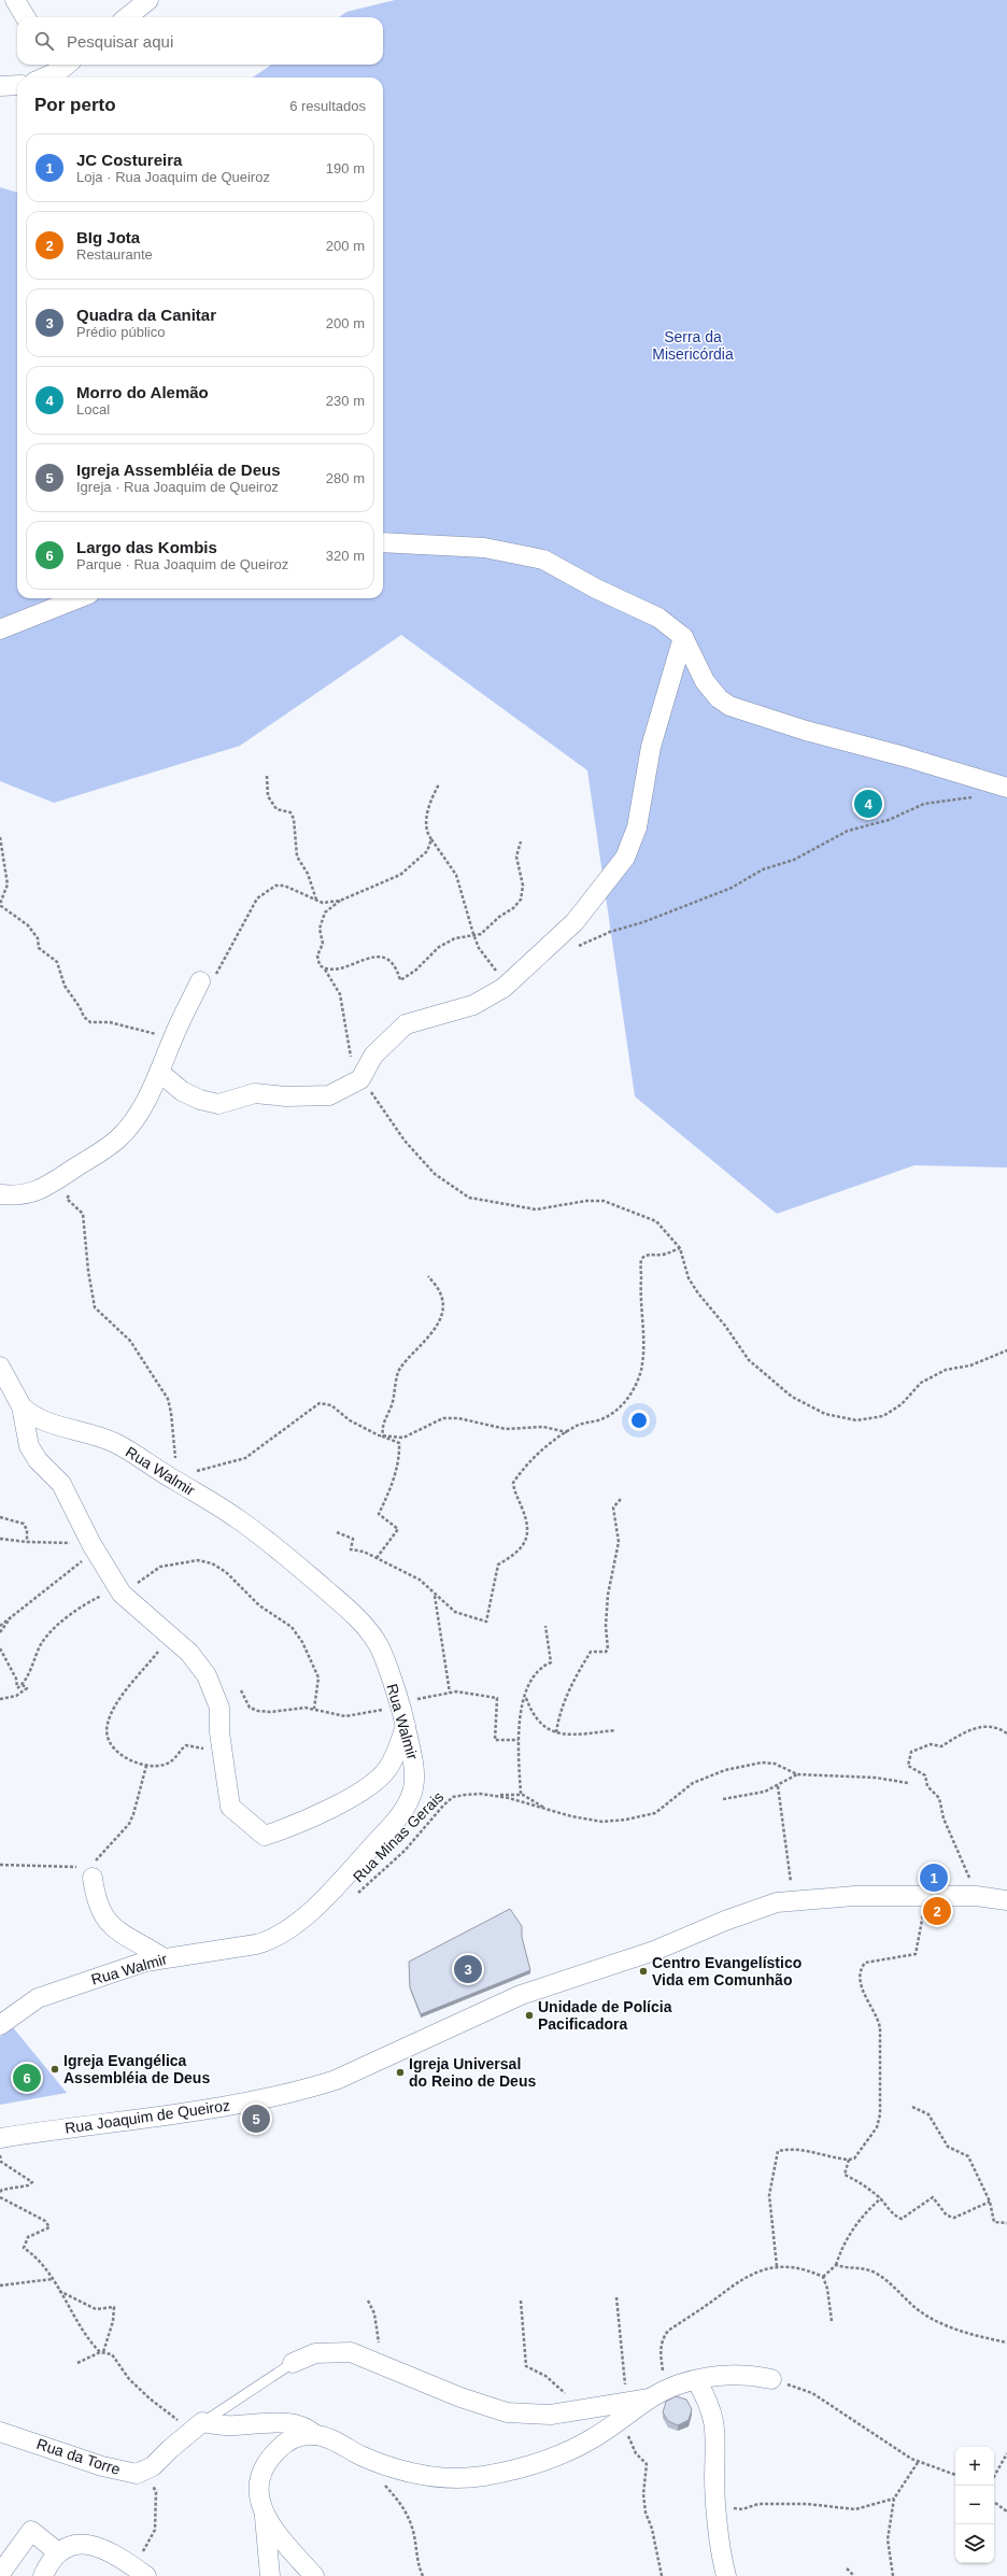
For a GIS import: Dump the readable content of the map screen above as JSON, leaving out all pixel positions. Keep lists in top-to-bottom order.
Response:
{
  "streets": {
    "street": ["Rua Walmir", "Rua Joaquim de Queiroz", "Rua da Torre"],
    "path": ["Rua Minas Gerais"]
  },
  "parks": ["Serra da Misericórdia"],
  "places": [
    "Centro Evangelístico Vida em Comunhão",
    "Unidade de Polícia Pacificadora",
    "Igreja Evangélica Assembléia de Deus",
    "Igreja Universal do Reino de Deus"
  ],
  "page": {
    "search": "Pesquisar aqui",
    "heading": ["Por perto", "6 resultados"],
    "list": [
      {
        "mark": "1",
        "name": "JC Costureira",
        "note": "Loja · Rua Joaquim de Queiroz",
        "value": "190 m"
      },
      {
        "mark": "2",
        "name": "BIg Jota",
        "note": "Restaurante",
        "value": "200 m"
      },
      {
        "mark": "3",
        "name": "Quadra da Canitar",
        "note": "Prédio público",
        "value": "200 m"
      },
      {
        "mark": "4",
        "name": "Morro do Alemão",
        "note": "Local",
        "value": "230 m"
      },
      {
        "mark": "5",
        "name": "Igreja Assembléia de Deus",
        "note": "Igreja · Rua Joaquim de Queiroz",
        "value": "280 m"
      },
      {
        "mark": "6",
        "name": "Largo das Kombis",
        "note": "Parque · Rua Joaquim de Queiroz",
        "value": "320 m"
      }
    ],
    "pins": [
      "4",
      "1",
      "2",
      "3",
      "6",
      "5"
    ],
    "map_buttons": ["+", "−"]
  }
}
